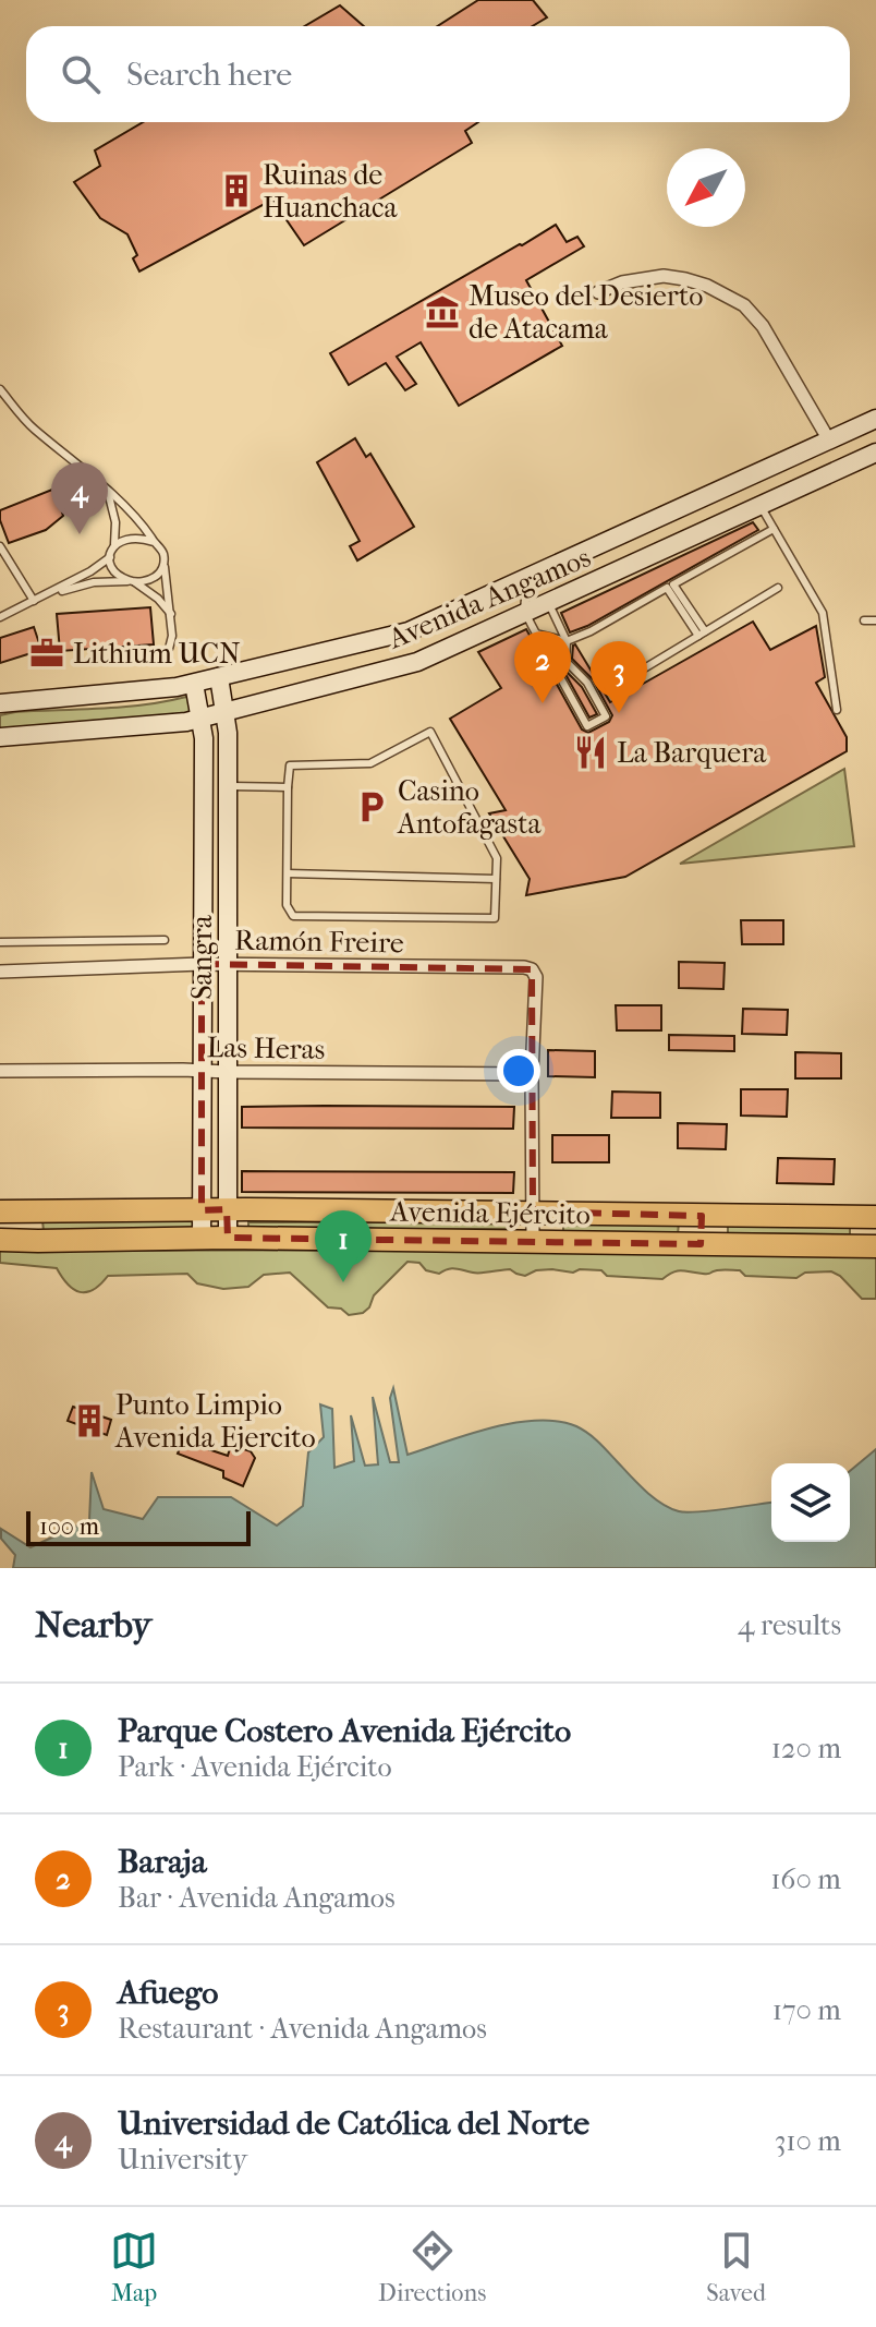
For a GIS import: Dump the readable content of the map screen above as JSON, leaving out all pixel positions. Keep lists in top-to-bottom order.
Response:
{
  "streets": {
    "highway": ["Avenida Ejército"],
    "main road": ["Avenida Angamos", "Sangra"],
    "street": ["Ramón Freire", "Las Heras"]
  },
  "crossings": [
    ["Avenida Angamos", "Sangra"],
    ["Ramón Freire", "Sangra"],
    ["Ramón Freire", "Las Heras"],
    ["Sangra", "Las Heras"],
    ["Sangra", "Avenida Ejército"]
  ],
  "places": {
    "building": ["Ruinas de Huanchaca", "Punto Limpio Avenida Ejercito"],
    "museum": ["Museo del Desierto de Atacama"],
    "office": ["Lithium UCN"],
    "restaurant": ["La Barquera"],
    "parking": ["Casino Antofagasta"]
  },
  "scale_bar": "100 m",
  "north": "bottom left",
  "page": {
    "search": "Search here",
    "pins": [
      "4",
      "2",
      "3",
      "1"
    ],
    "scale": "100 m",
    "heading": ["Nearby", "4 results"],
    "list": [
      {
        "mark": "1",
        "name": "Parque Costero Avenida Ejército",
        "note": "Park · Avenida Ejército",
        "value": "120 m"
      },
      {
        "mark": "2",
        "name": "Baraja",
        "note": "Bar · Avenida Angamos",
        "value": "160 m"
      },
      {
        "mark": "3",
        "name": "Afuego",
        "note": "Restaurant · Avenida Angamos",
        "value": "170 m"
      },
      {
        "mark": "4",
        "name": "Universidad de Católica del Norte",
        "note": "University",
        "value": "310 m"
      }
    ],
    "nav": ["Map", "Directions", "Saved"]
  }
}
